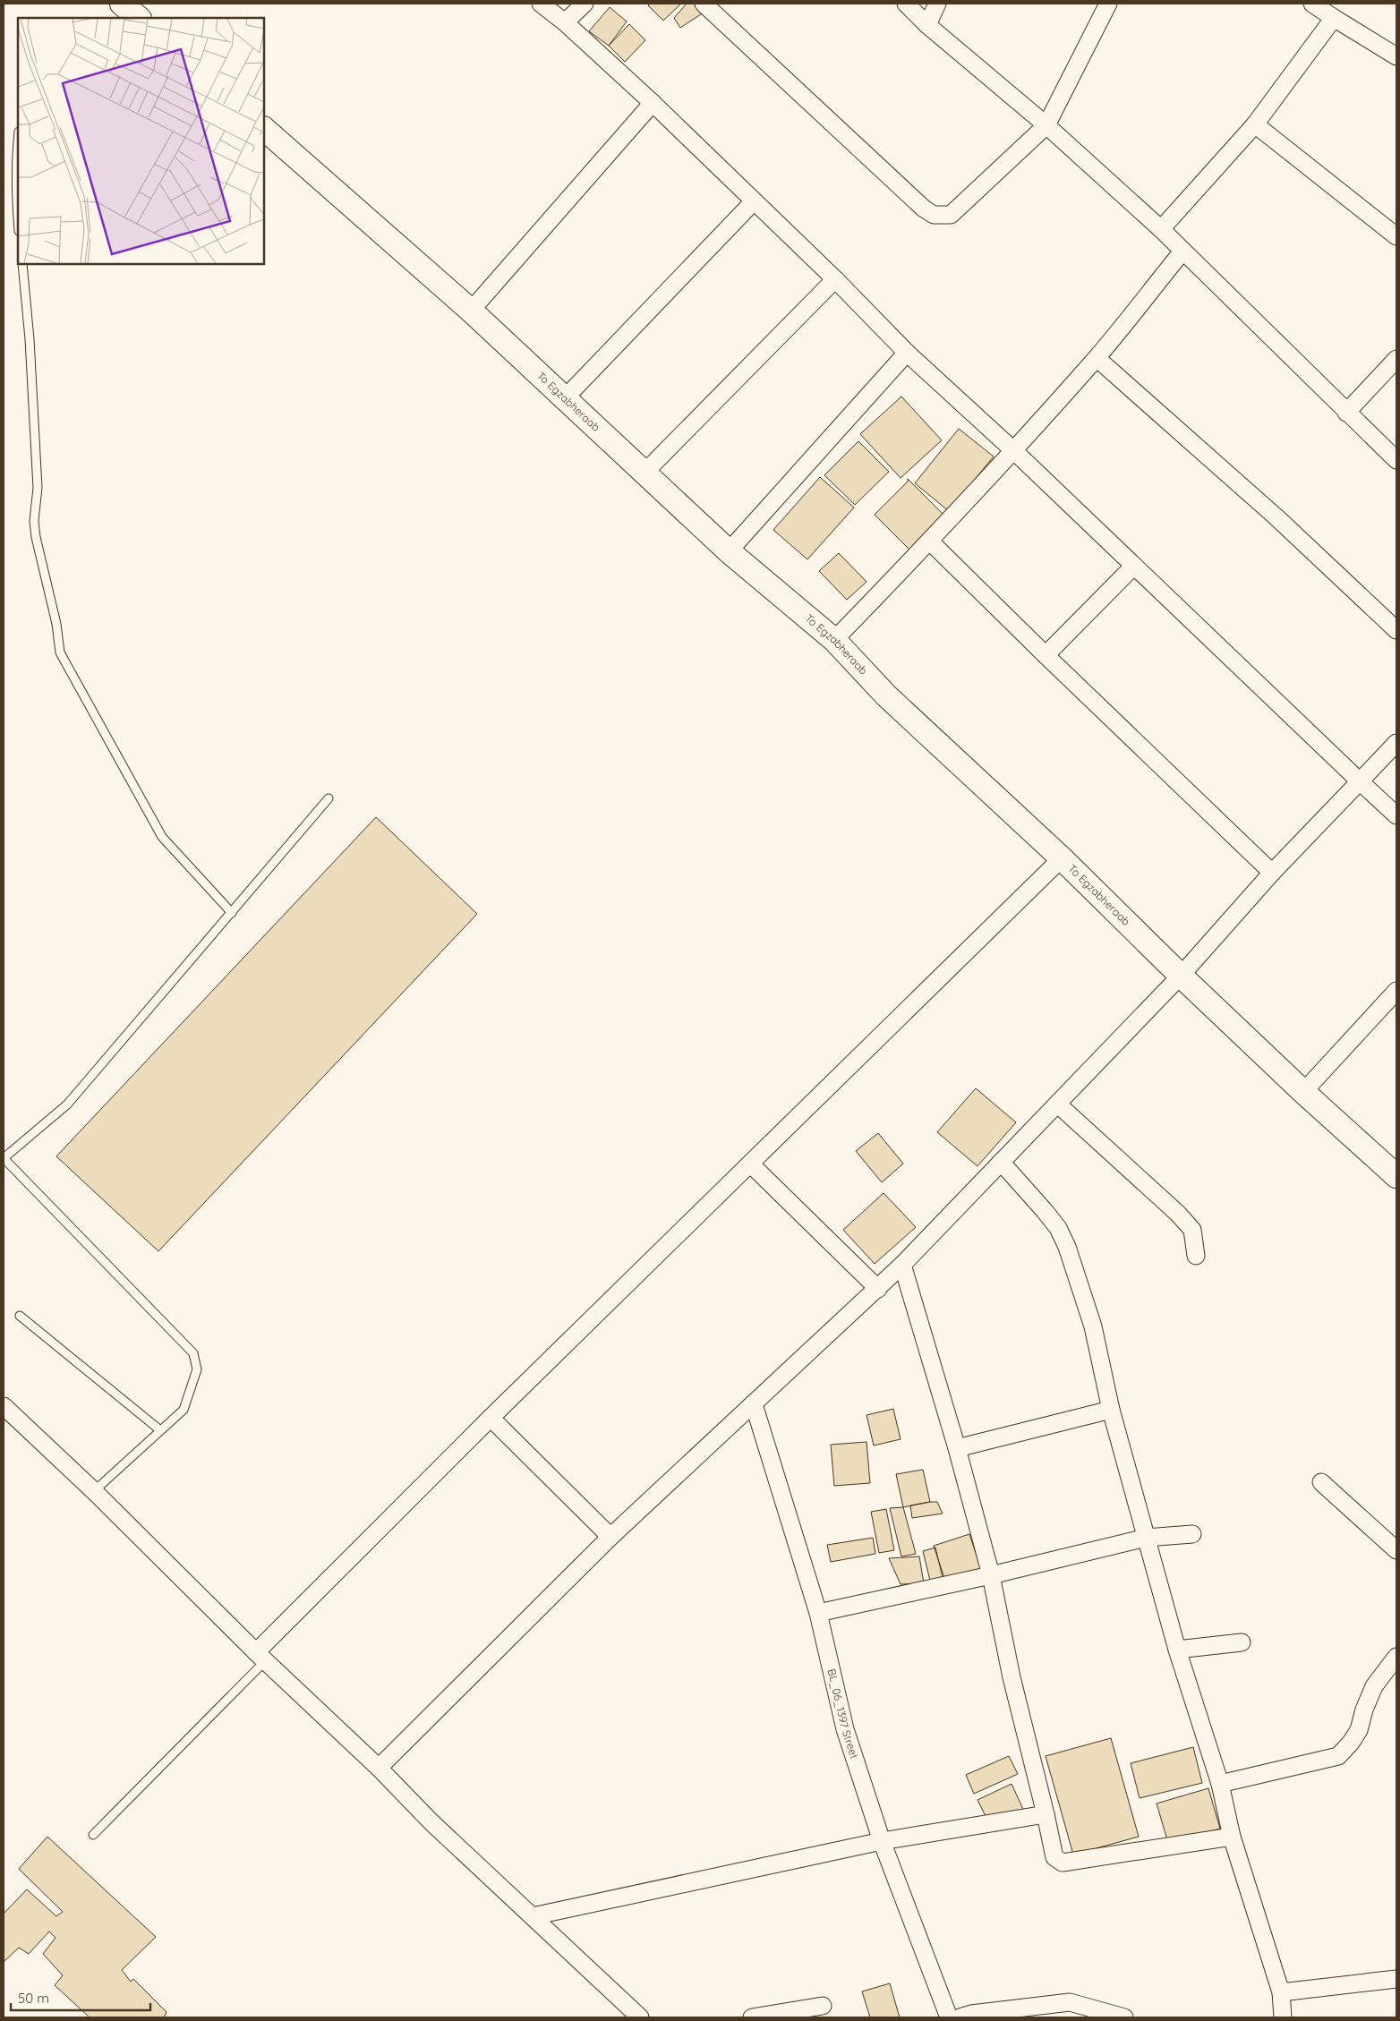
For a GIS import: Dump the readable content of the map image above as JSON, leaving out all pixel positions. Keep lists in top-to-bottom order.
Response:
{
  "streets": {
    "main road": ["To Egzabheraab"],
    "street": ["BL_06_1397 Street"]
  },
  "scale_bar": "50 m"
}
